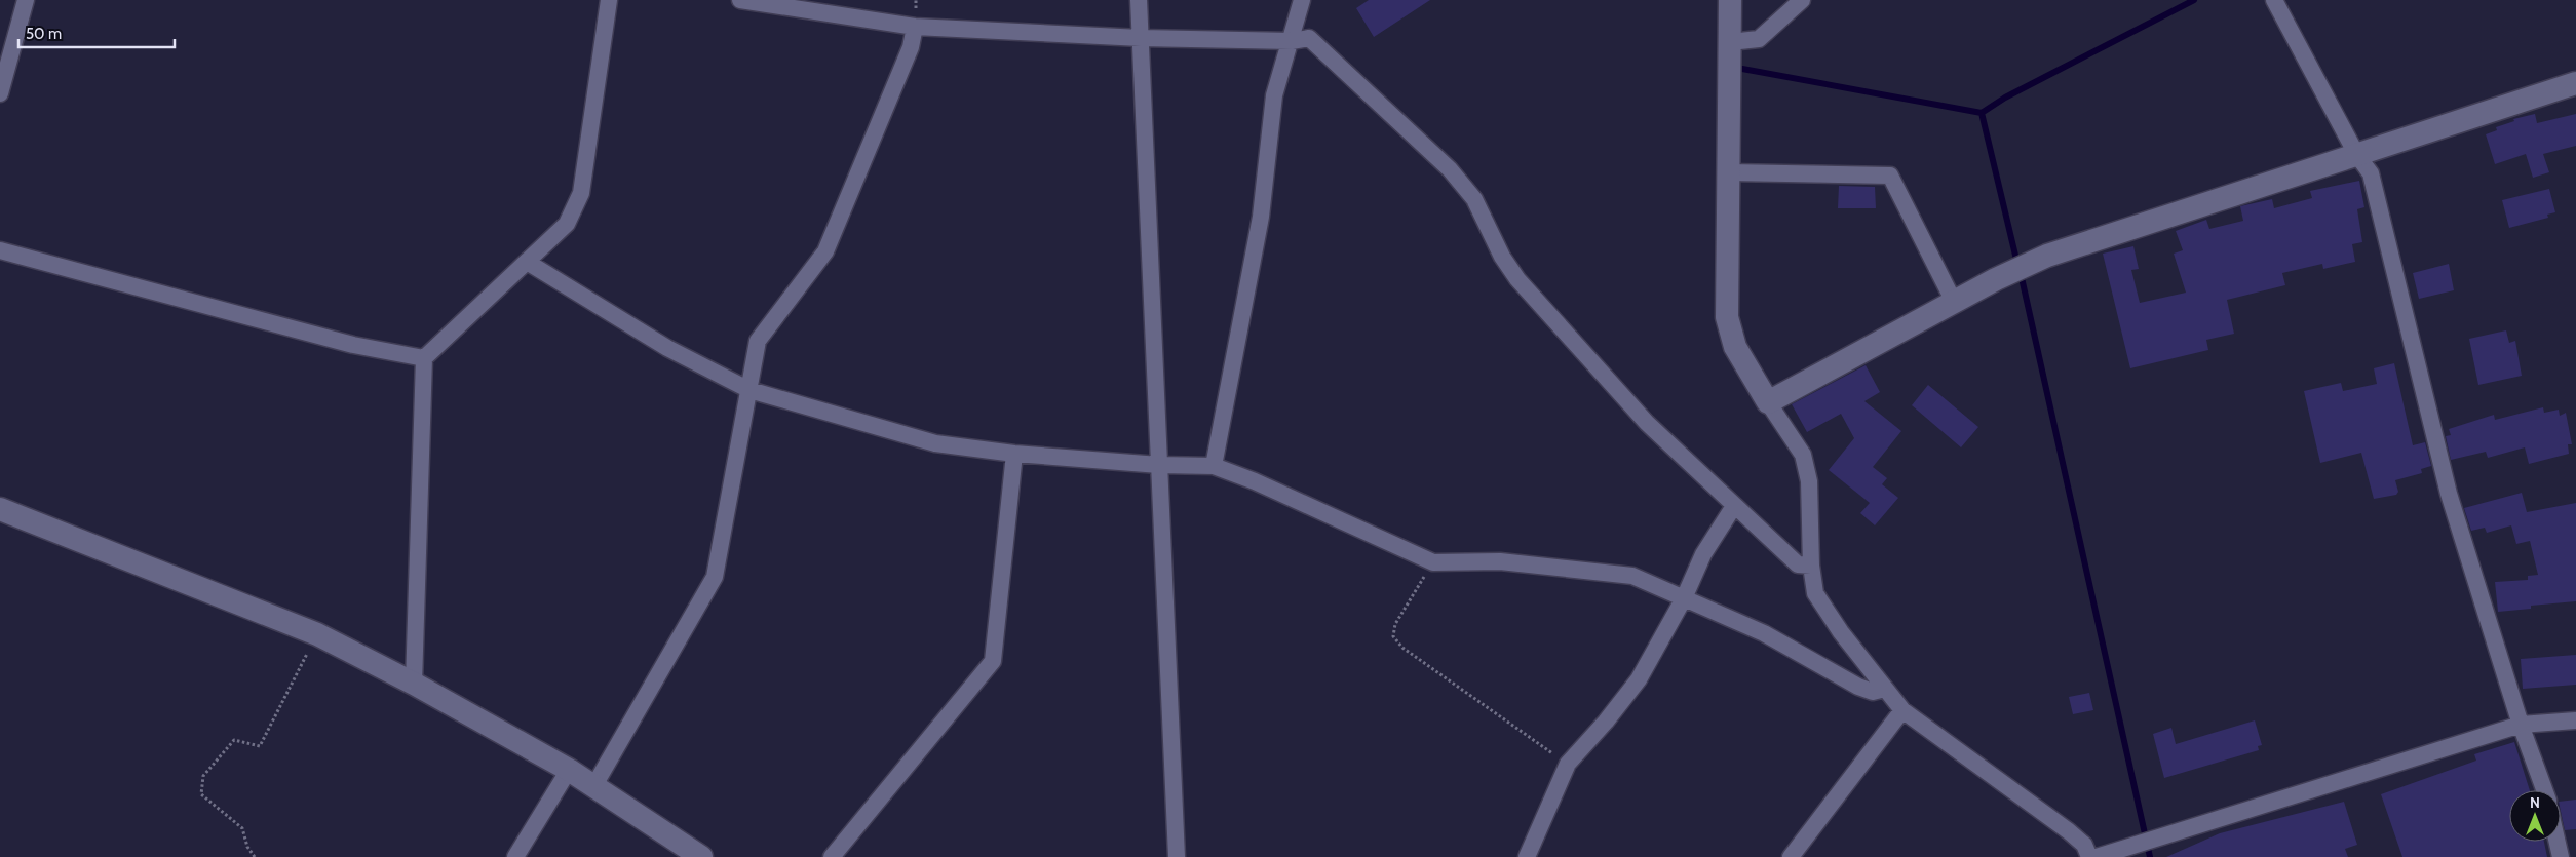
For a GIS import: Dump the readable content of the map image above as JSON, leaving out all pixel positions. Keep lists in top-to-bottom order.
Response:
{
  "scale_bar": "50 m",
  "north": "top"
}
